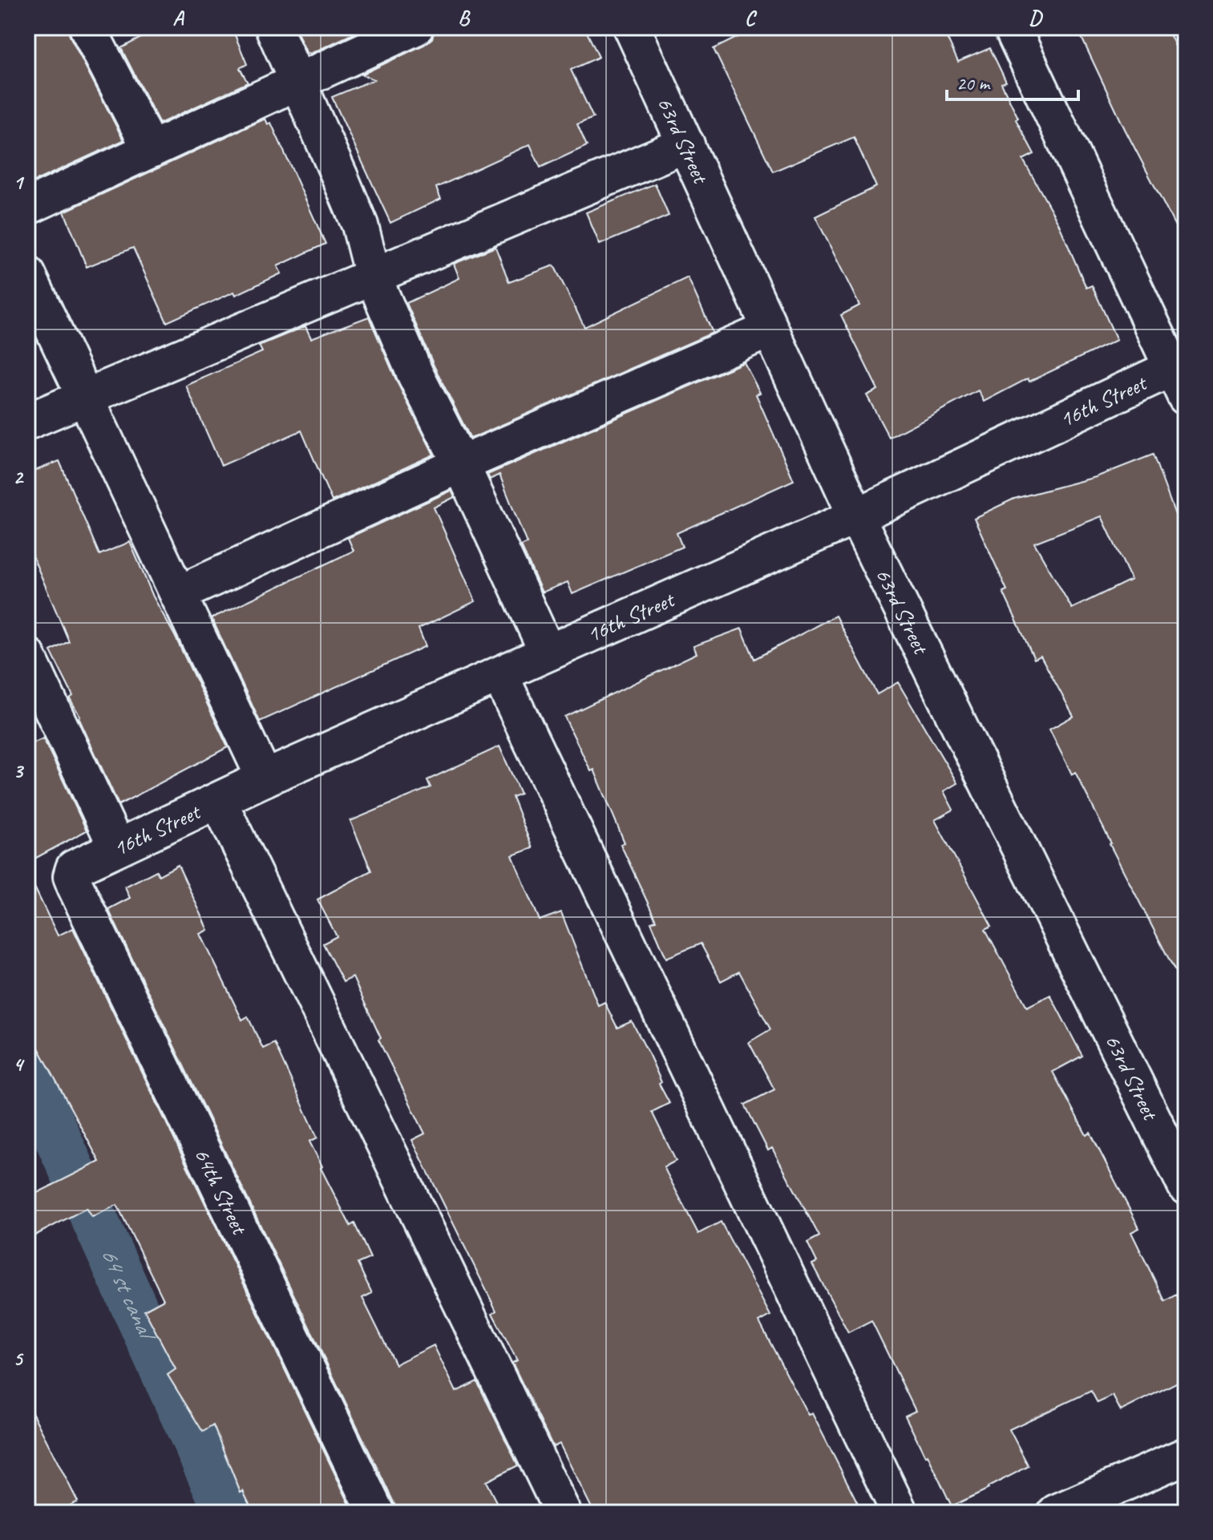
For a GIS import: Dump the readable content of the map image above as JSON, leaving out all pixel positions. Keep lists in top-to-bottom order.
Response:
{
  "streets": {
    "street": ["63rd Street", "16th Street", "64th Street"]
  },
  "crossings": [
    ["63rd Street", "16th Street"],
    ["16th Street", "64th Street"]
  ],
  "water": ["64 st canal"],
  "scale_bar": "20 m",
  "grid": {
    "columns": [
      "A",
      "B",
      "C",
      "D"
    ],
    "rows": [
      "1",
      "2",
      "3",
      "4",
      "5"
    ]
  }
}
